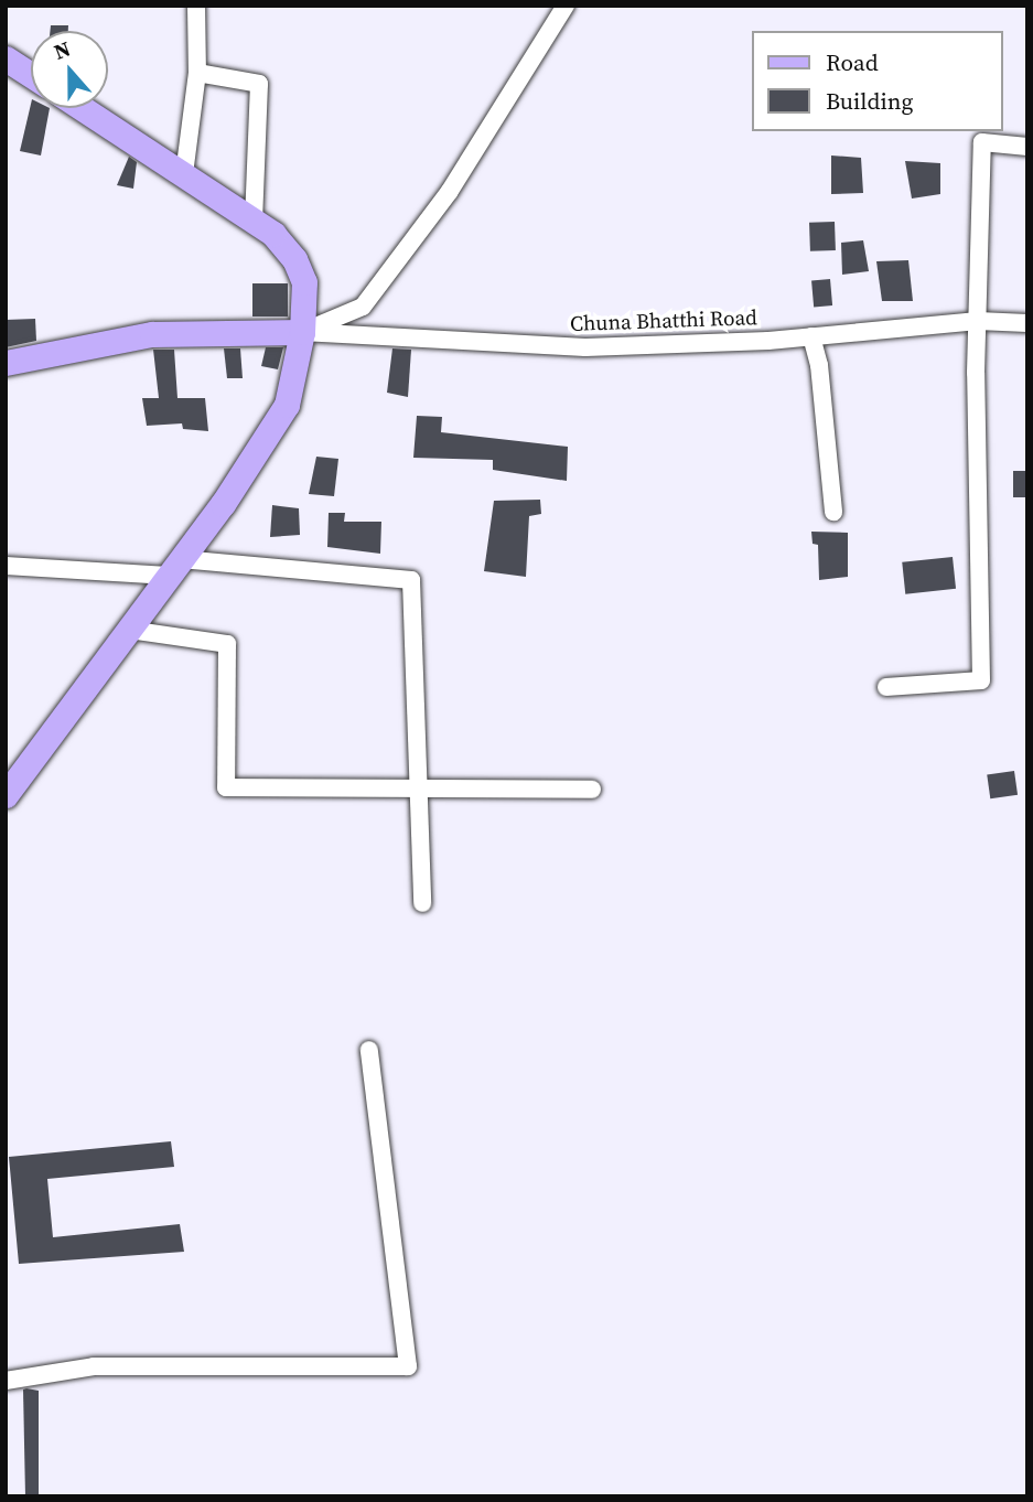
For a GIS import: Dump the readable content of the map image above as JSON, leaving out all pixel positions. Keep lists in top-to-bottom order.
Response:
{
  "streets": {
    "street": ["Chuna Bhatthi Road"]
  },
  "legend": ["Road", "Building"],
  "north": "top"
}
